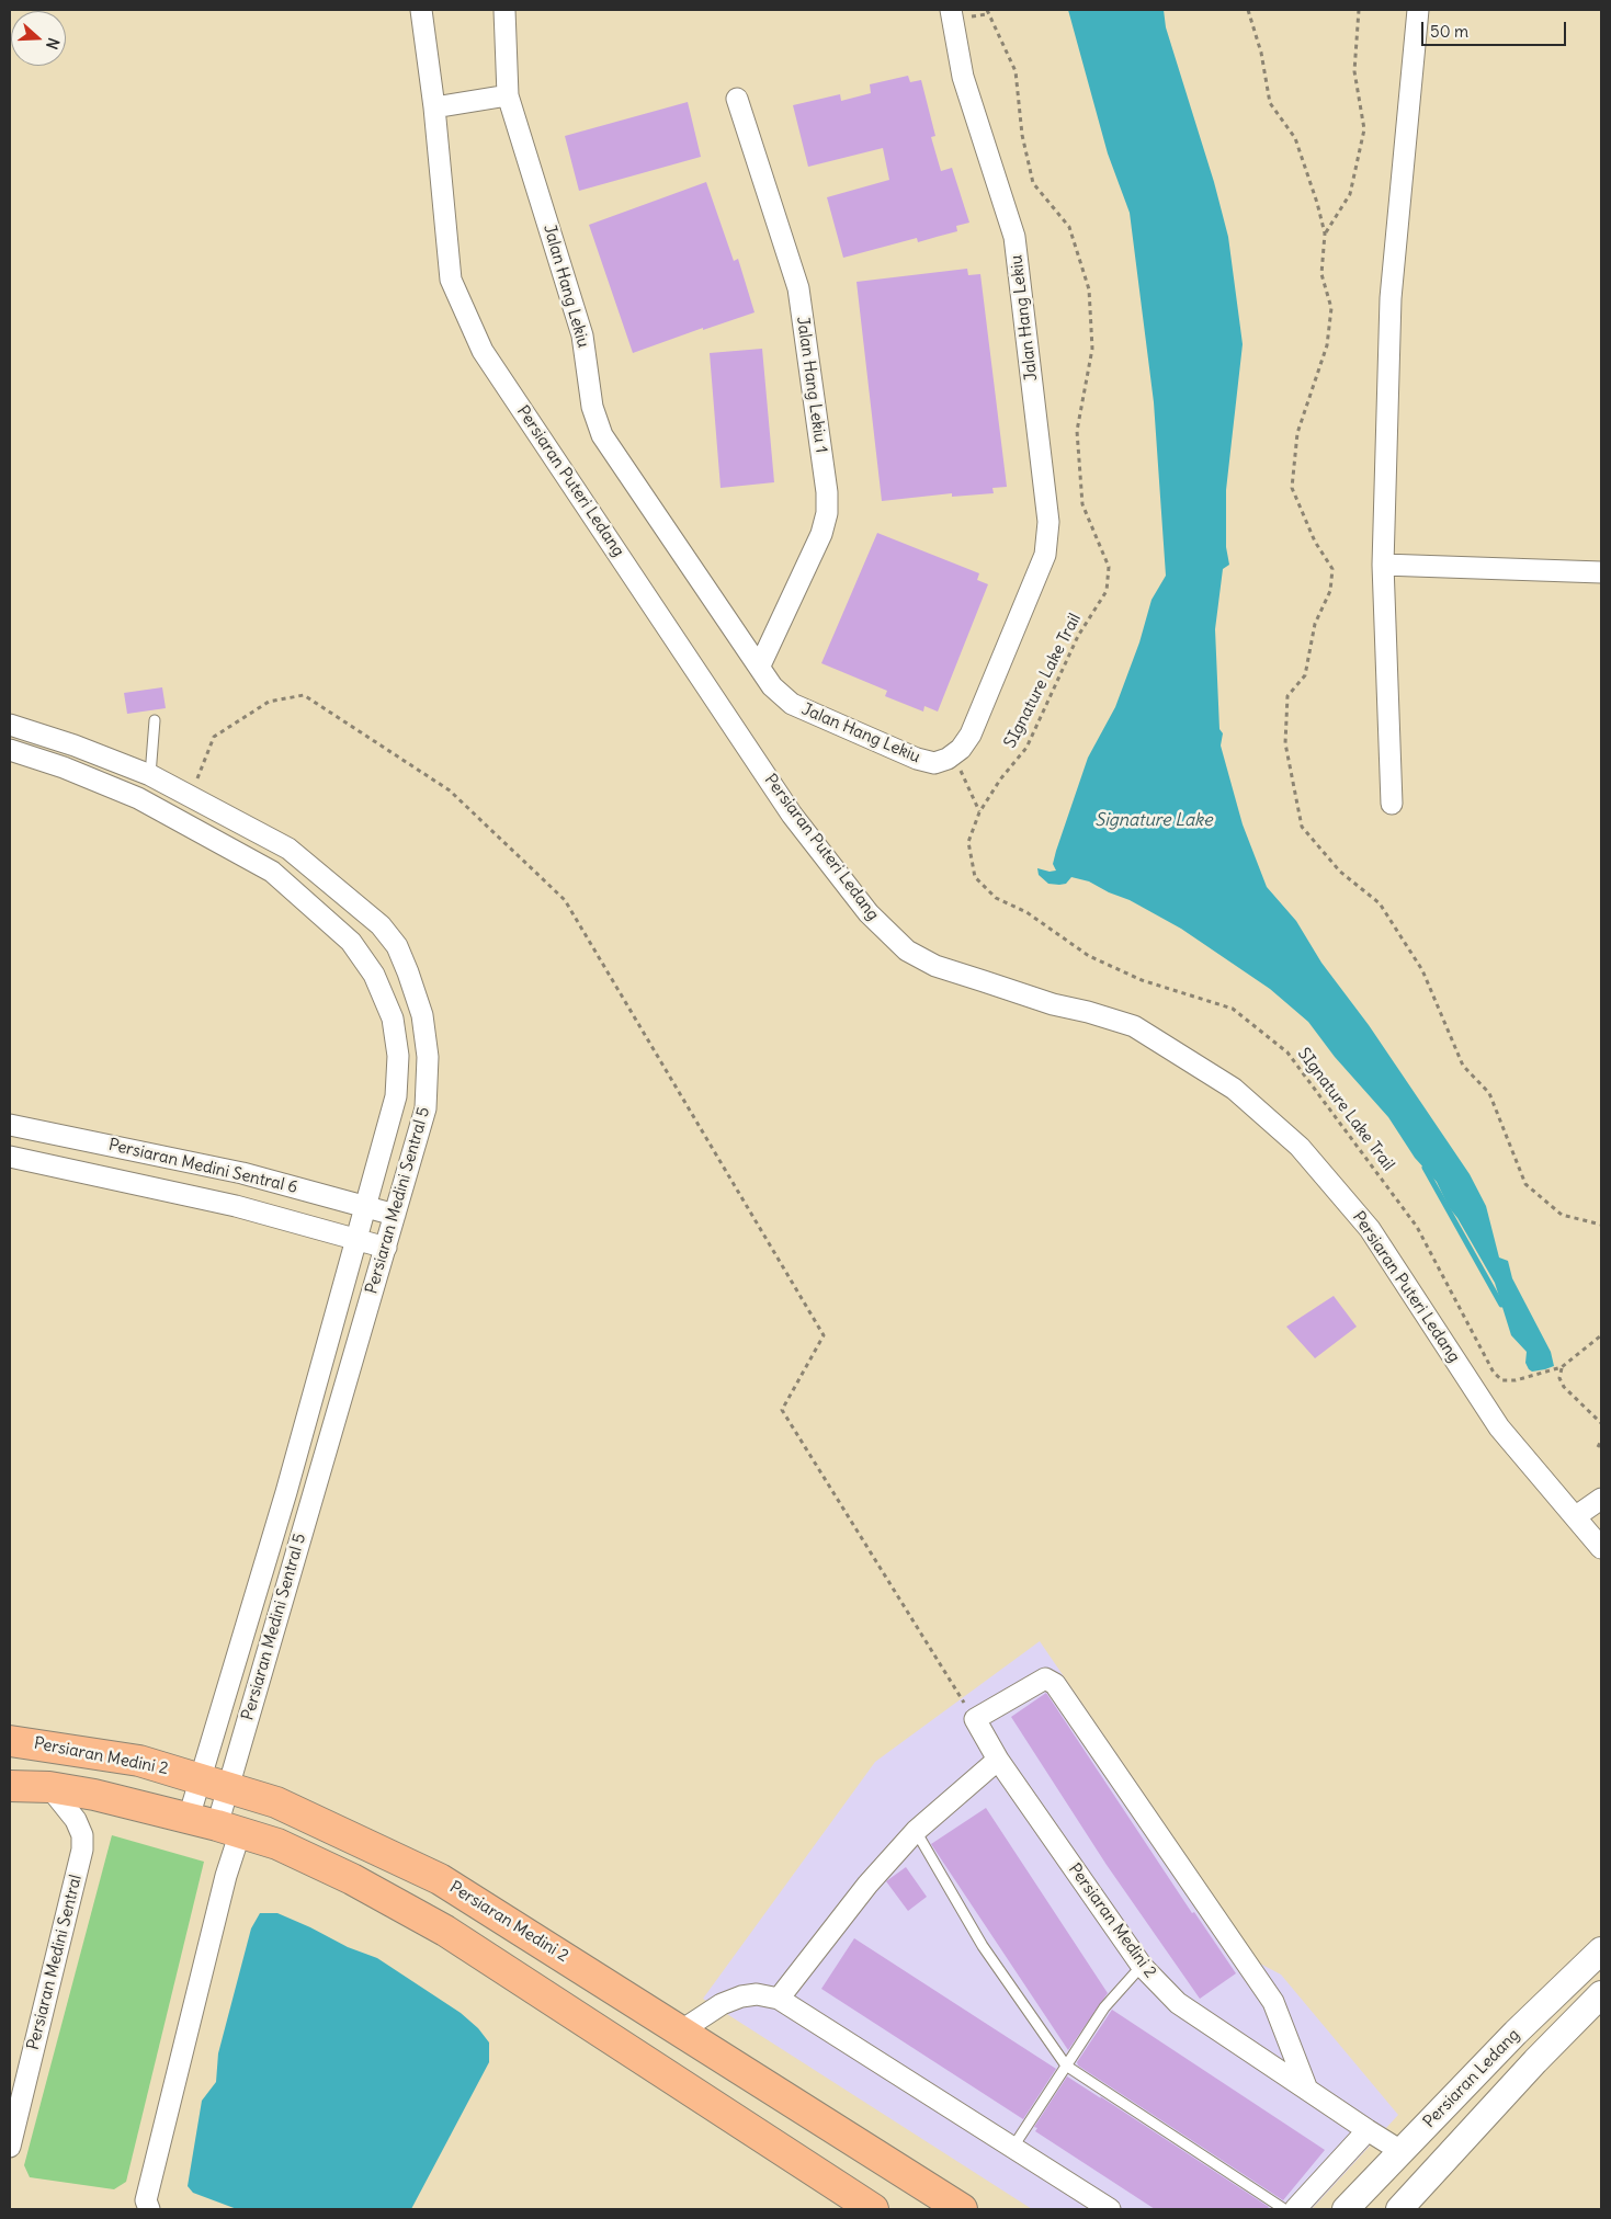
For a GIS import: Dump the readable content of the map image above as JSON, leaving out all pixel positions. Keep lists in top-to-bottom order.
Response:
{
  "streets": {
    "main road": ["Persiaran Medini 2"],
    "street": [
      "Jalan Hang Lekiu",
      "Jalan Hang Lekiu 1",
      "Persiaran Puteri Ledang",
      "Persiaran Medini Sentral 6",
      "Persiaran Medini Sentral 5",
      "Persiaran Medini Sentral",
      "Persiaran Ledang"
    ],
    "path": ["SIgnature Lake Trail"]
  },
  "crossings": [
    ["Jalan Hang Lekiu", "Jalan Hang Lekiu 1"],
    ["Persiaran Medini Sentral 6", "Persiaran Medini Sentral 5"],
    ["Persiaran Medini Sentral 5", "Persiaran Medini 2"],
    ["Persiaran Medini 2", "Persiaran Ledang"]
  ],
  "water": ["Signature Lake"],
  "scale_bar": "50 m",
  "north": "right"
}
